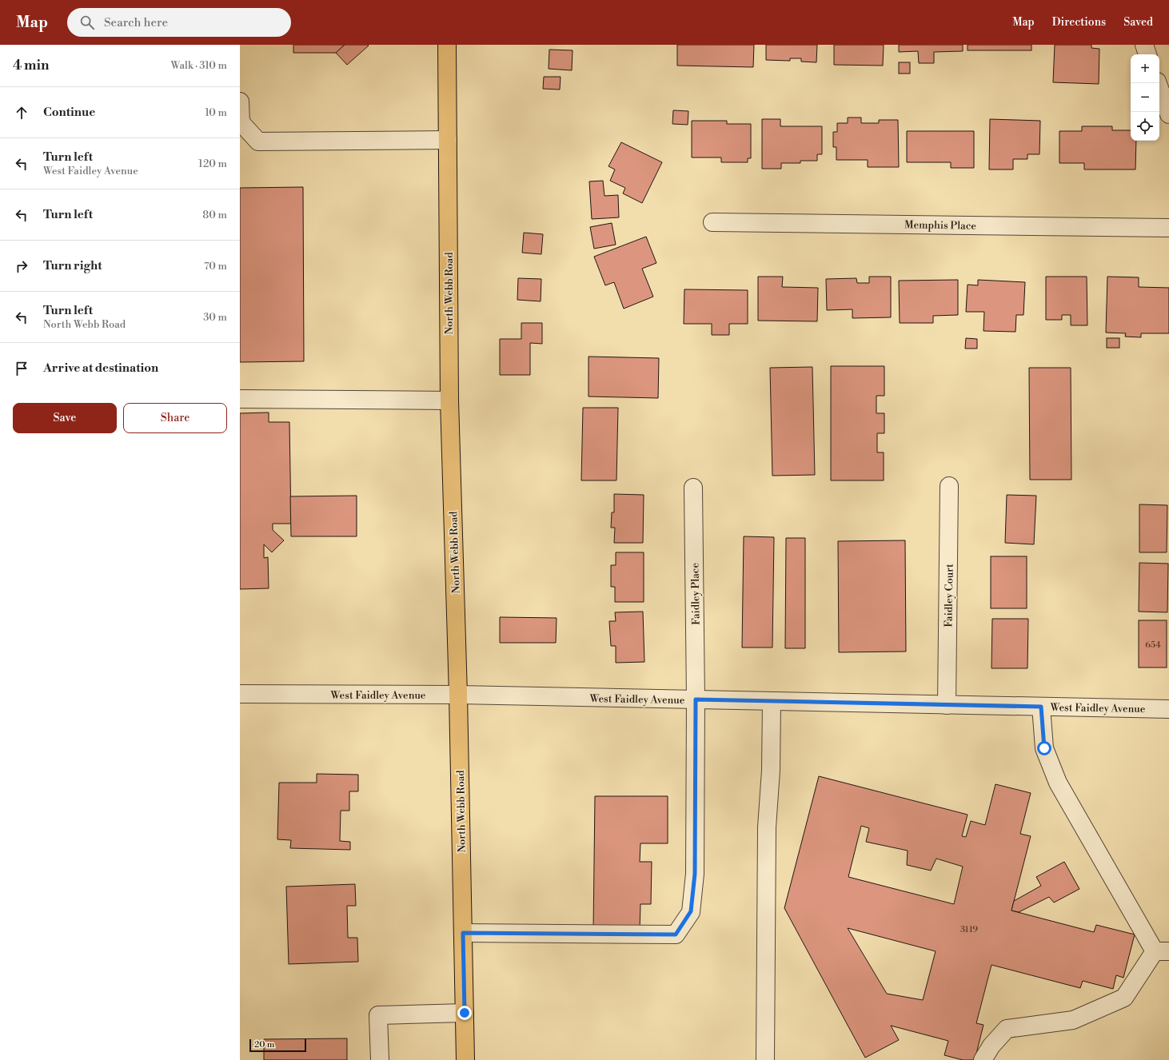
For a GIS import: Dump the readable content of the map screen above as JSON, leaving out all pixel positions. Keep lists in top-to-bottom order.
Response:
{
  "streets": {
    "main road": ["North Webb Road"],
    "street": [
      "Memphis Place",
      "Faidley Place",
      "Faidley Court",
      "West Faidley Avenue"
    ]
  },
  "crossings": [
    ["North Webb Road", "Faidley Place"],
    ["North Webb Road", "West Faidley Avenue"],
    ["Faidley Place", "West Faidley Avenue"],
    ["Faidley Court", "West Faidley Avenue"]
  ],
  "house_numbers": ["654", "3119"],
  "scale_bar": "20 m",
  "page": {
    "header": "Map",
    "search": "Search here",
    "nav": ["Map", "Directions", "Saved"],
    "heading": ["4 min", "Walk · 310 m"],
    "map_buttons": ["+", "−"],
    "list": [
      ["Continue", "10 m"],
      ["Turn left", "West Faidley Avenue", "120 m"],
      ["Turn left", "80 m"],
      ["Turn right", "70 m"],
      ["Turn left", "North Webb Road", "30 m"],
      "Arrive at destination"
    ],
    "buttons": ["Save", "Share"],
    "scale": "20 m"
  }
}
